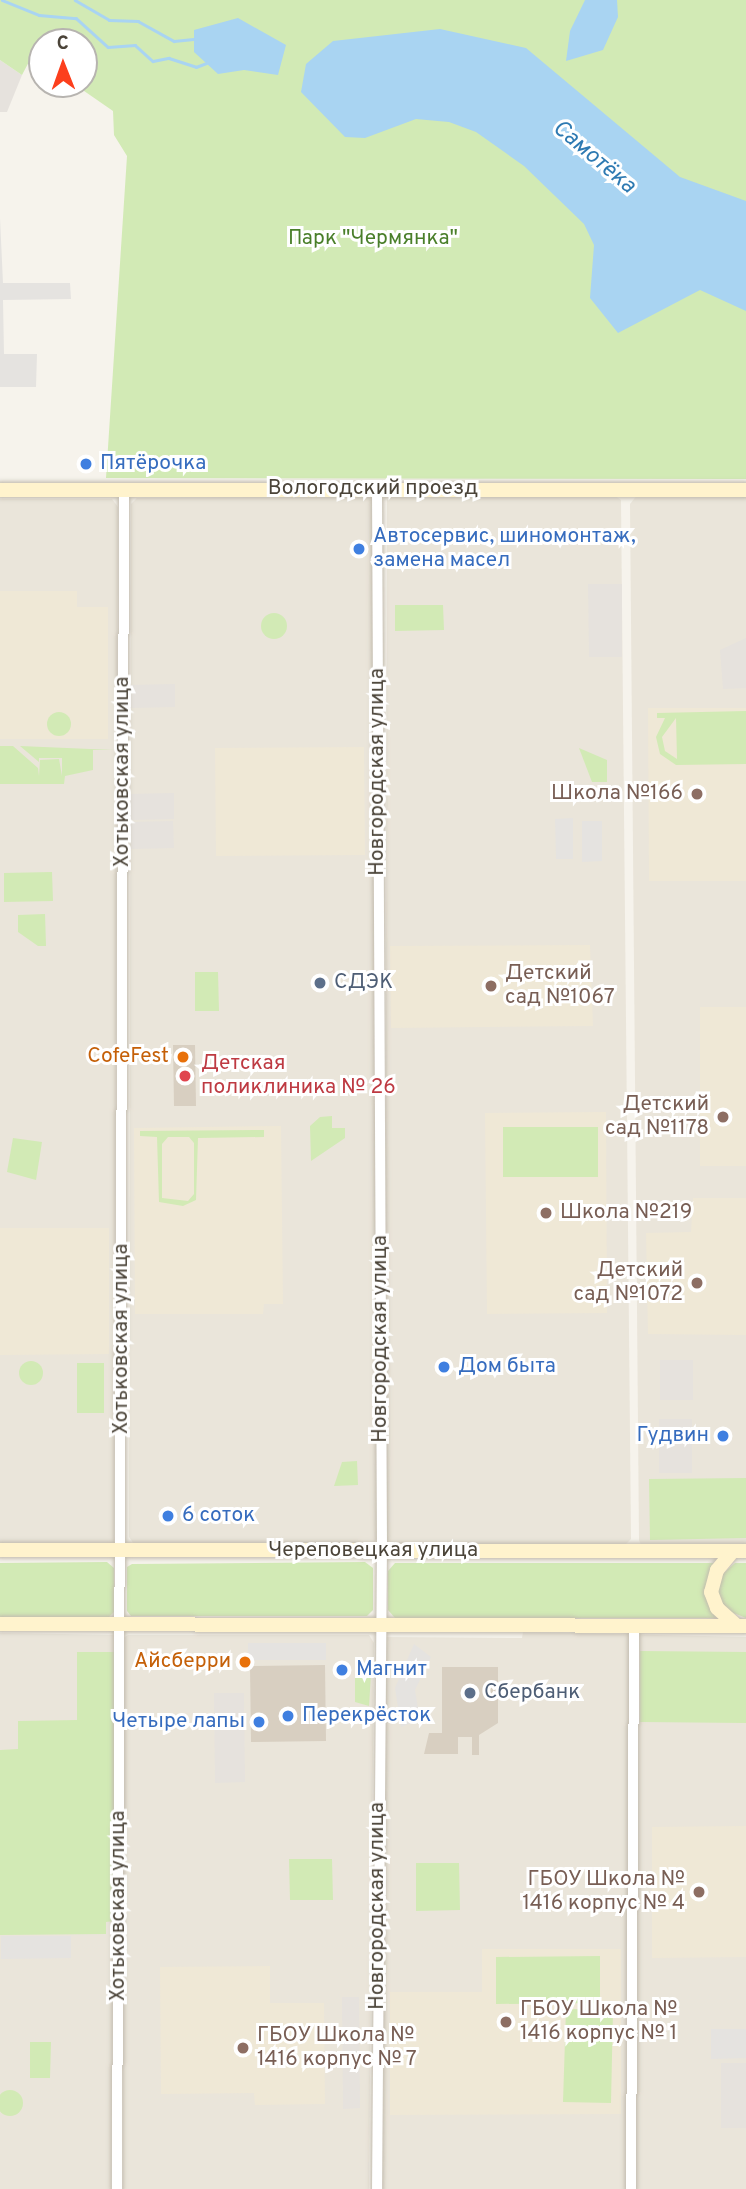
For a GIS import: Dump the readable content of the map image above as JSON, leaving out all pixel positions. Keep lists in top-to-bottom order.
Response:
{
  "streets": {
    "main road": ["Вологодский проезд", "Череповецкая улица"],
    "street": ["Хотьковская улица", "Новгородская улица"]
  },
  "crossings": [
    ["Вологодский проезд", "Хотьковская улица"],
    ["Вологодский проезд", "Новгородская улица"],
    ["Хотьковская улица", "Череповецкая улица"],
    ["Новгородская улица", "Череповецкая улица"]
  ],
  "water": ["Самотёка"],
  "parks": ["Парк \"Чермянка\""],
  "places": [
    "Пятёрочка",
    "Автосервис, шиномонтаж, замена масел",
    "Школа №166",
    "СДЭК",
    "Детский сад №1067",
    "CofeFest",
    "Детская поликлиника № 26",
    "Детский сад №1178",
    "Школа №219",
    "Детский сад №1072",
    "Дом быта",
    "Гудвин",
    "6 соток",
    "Айсберри",
    "Магнит",
    "Сбербанк",
    "Перекрёсток",
    "Четыре лапы",
    "ГБОУ Школа № 1416 корпус № 4",
    "ГБОУ Школа № 1416 корпус № 1",
    "ГБОУ Школа № 1416 корпус № 7"
  ],
  "north": "top"
}
